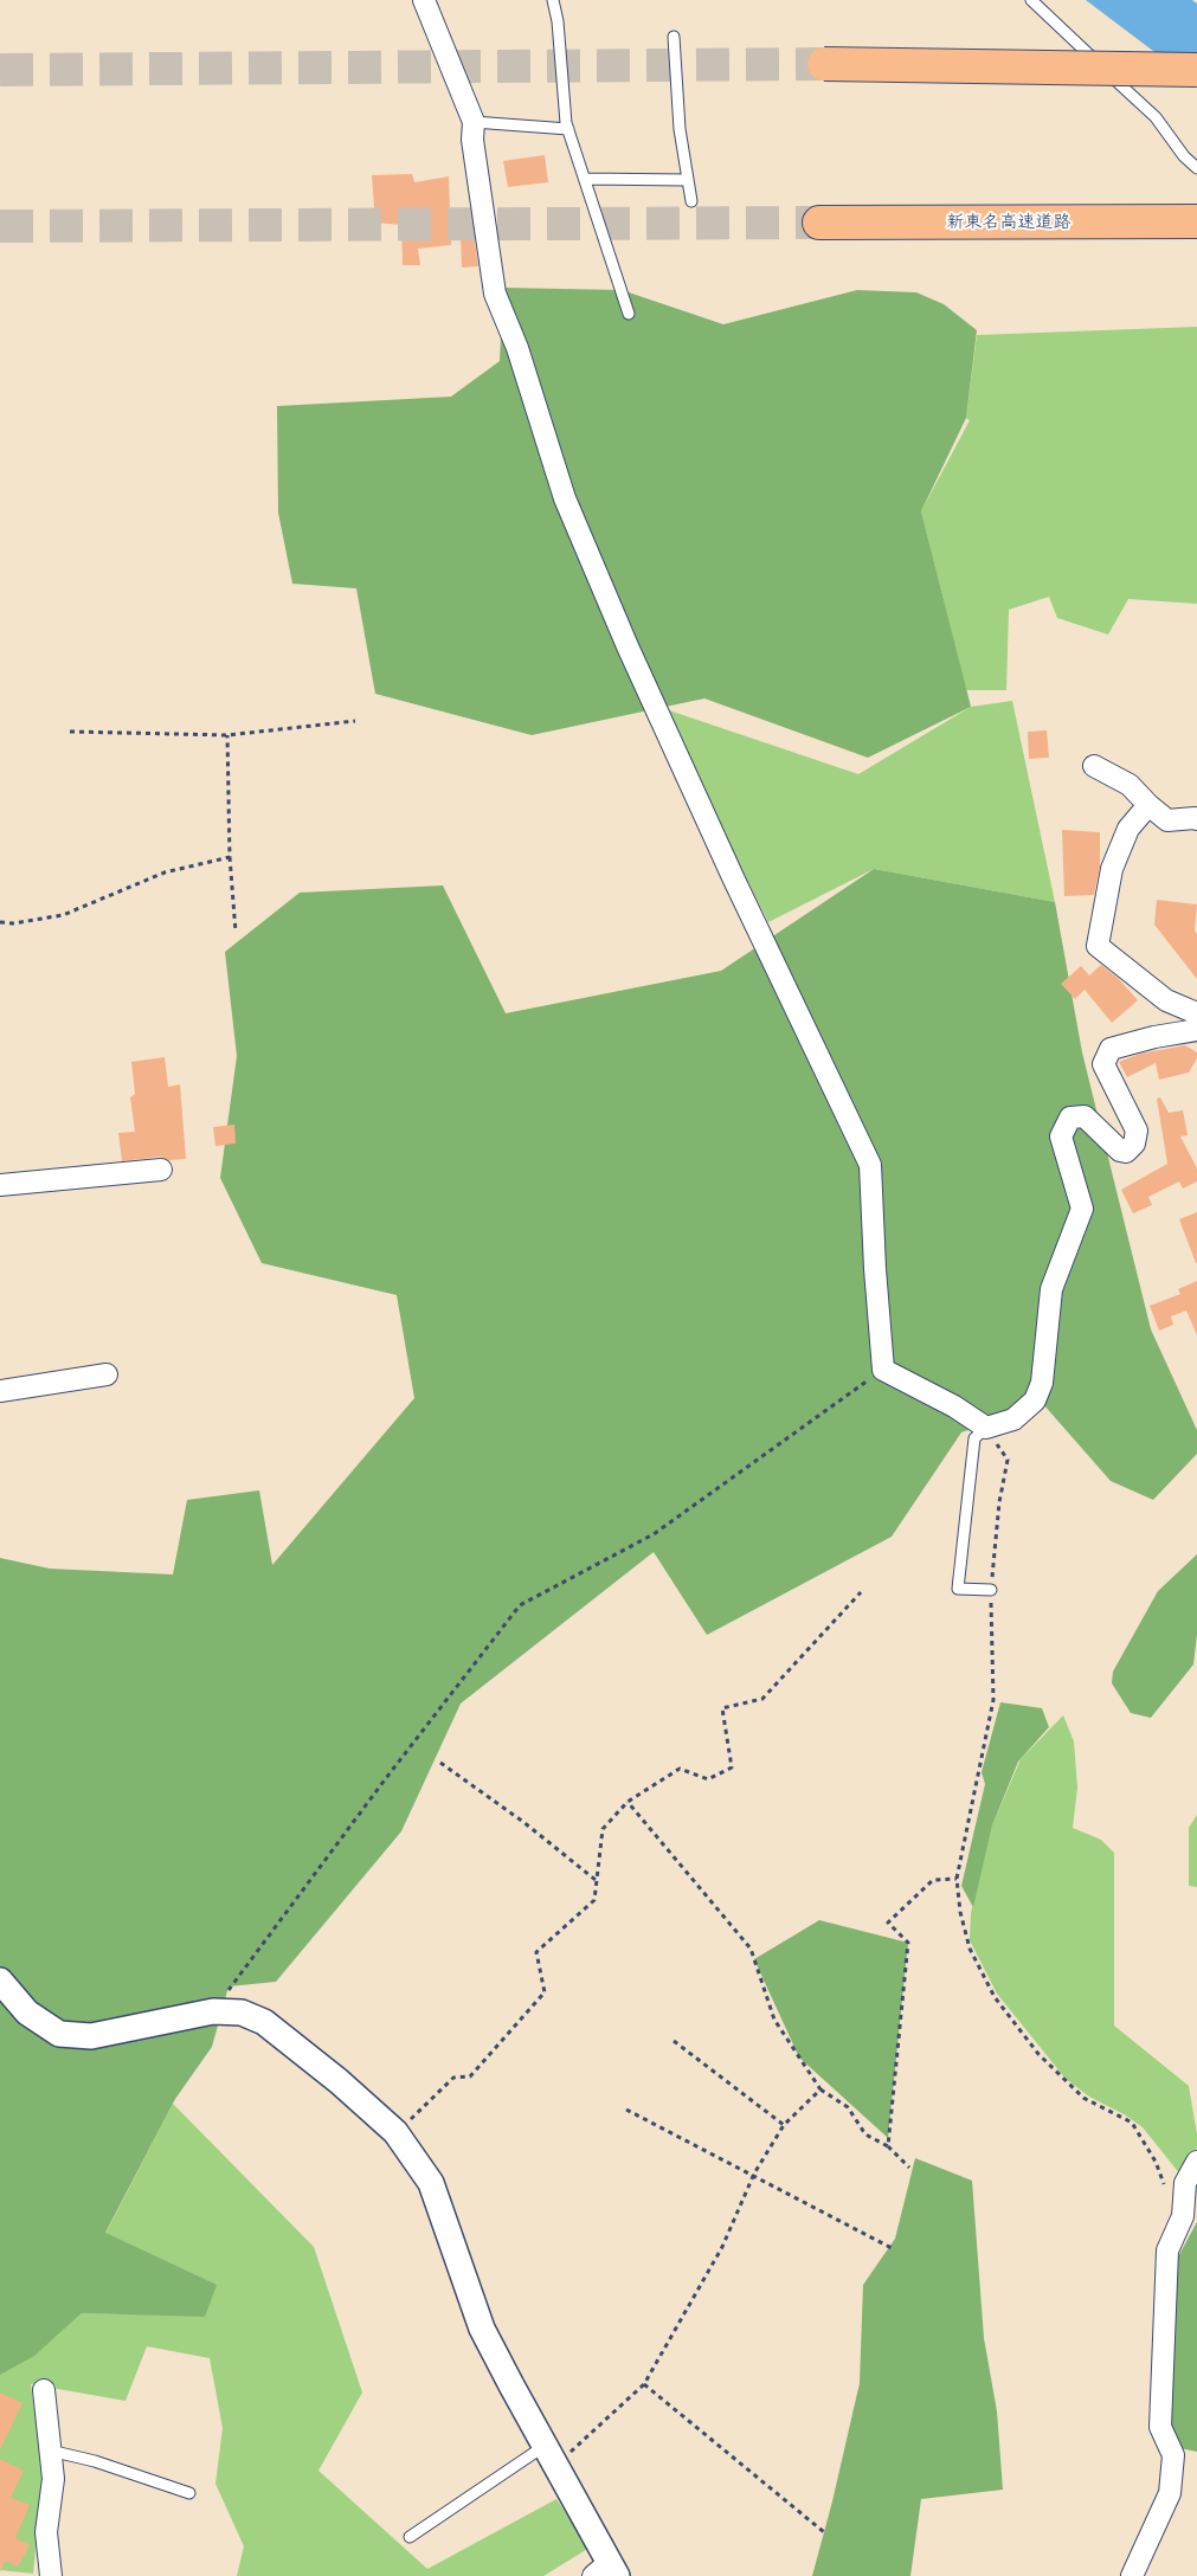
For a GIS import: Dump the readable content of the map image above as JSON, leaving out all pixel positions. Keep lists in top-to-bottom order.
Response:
{
  "streets": {
    "highway": ["新東名高速道路"]
  }
}
